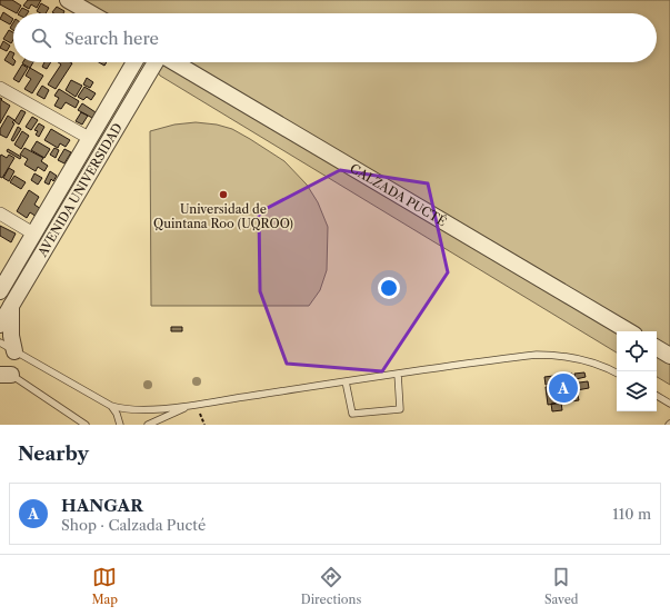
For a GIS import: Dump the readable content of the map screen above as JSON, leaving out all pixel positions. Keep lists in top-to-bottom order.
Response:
{
  "streets": {
    "street": ["AVENIDA UNIVERSIDAD", "CALZADA PUCTÉ"]
  },
  "places": ["Universidad de Quintana Roo (UQROO)"],
  "page": {
    "search": "Search here",
    "pins": "A",
    "heading": "Nearby",
    "list": [
      {
        "mark": "A",
        "name": "HANGAR",
        "note": "Shop · Calzada Pucté",
        "value": "110 m"
      }
    ],
    "nav": ["Map", "Directions", "Saved"]
  }
}
